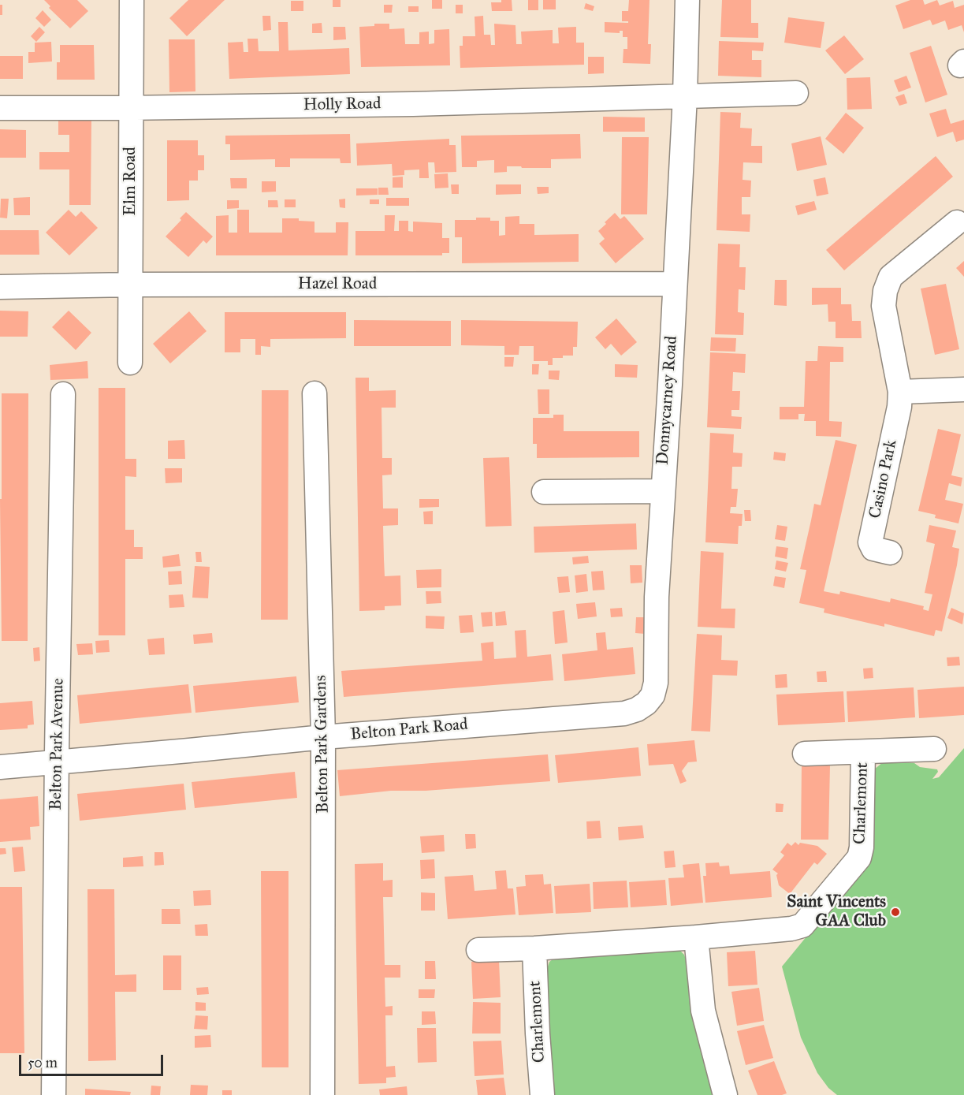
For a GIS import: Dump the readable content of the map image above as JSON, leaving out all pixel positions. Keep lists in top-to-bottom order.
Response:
{
  "streets": {
    "street": [
      "Holly Road",
      "Elm Road",
      "Hazel Road",
      "Donnycarney Road",
      "Casino Park",
      "Belton Park Road",
      "Belton Park Avenue",
      "Belton Park Gardens",
      "Charlemont"
    ]
  },
  "crossings": [
    ["Holly Road", "Elm Road"],
    ["Holly Road", "Donnycarney Road"],
    ["Elm Road", "Hazel Road"],
    ["Hazel Road", "Donnycarney Road"],
    ["Donnycarney Road", "Belton Park Road"],
    ["Belton Park Road", "Belton Park Avenue"],
    ["Belton Park Road", "Belton Park Gardens"]
  ],
  "places": ["Saint Vincents GAA Club"],
  "scale_bar": "50 m"
}
